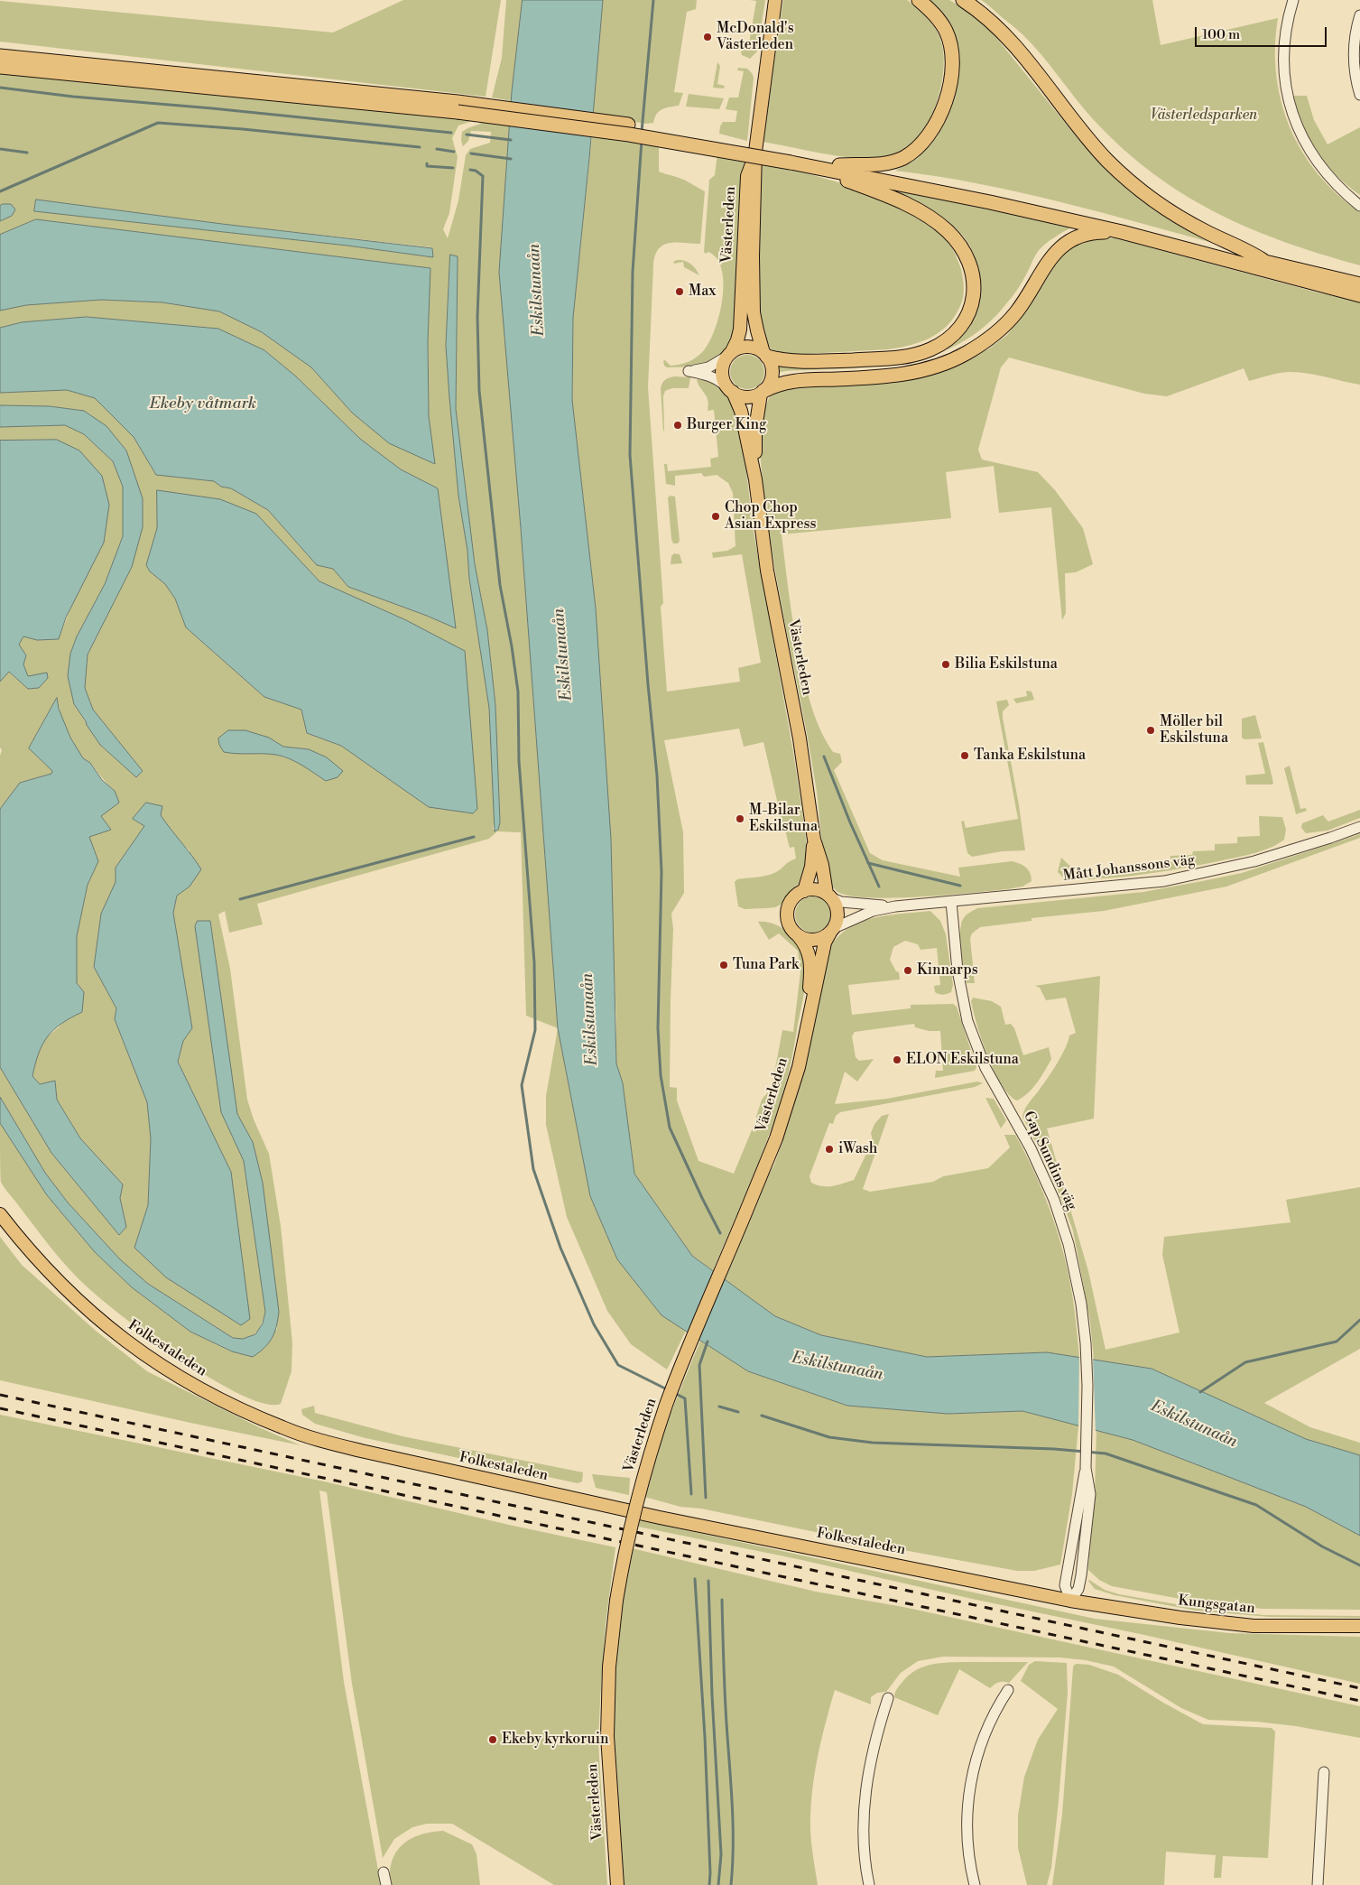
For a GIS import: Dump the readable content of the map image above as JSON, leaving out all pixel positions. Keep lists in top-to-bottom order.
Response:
{
  "streets": {
    "main road": ["Västerleden", "Folkestaleden", "Kungsgatan"],
    "street": ["Mått Johanssons väg", "Gap Sundins väg"]
  },
  "crossings": [
    ["Västerleden", "Mått Johanssons väg"],
    ["Mått Johanssons väg", "Gap Sundins väg"],
    ["Gap Sundins väg", "Folkestaleden"],
    ["Gap Sundins väg", "Kungsgatan"],
    ["Folkestaleden", "Kungsgatan"]
  ],
  "water": ["Eskilstunaån", "Ekeby våtmark"],
  "parks": ["Västerledsparken"],
  "places": [
    "McDonald's Västerleden",
    "Max",
    "Burger King",
    "Chop Chop Asian Express",
    "Bilia Eskilstuna",
    "Möller bil Eskilstuna",
    "Tanka Eskilstuna",
    "M-Bilar Eskilstuna",
    "Tuna Park",
    "Kinnarps",
    "ELON Eskilstuna",
    "iWash",
    "Ekeby kyrkoruin"
  ],
  "scale_bar": "100 m"
}
